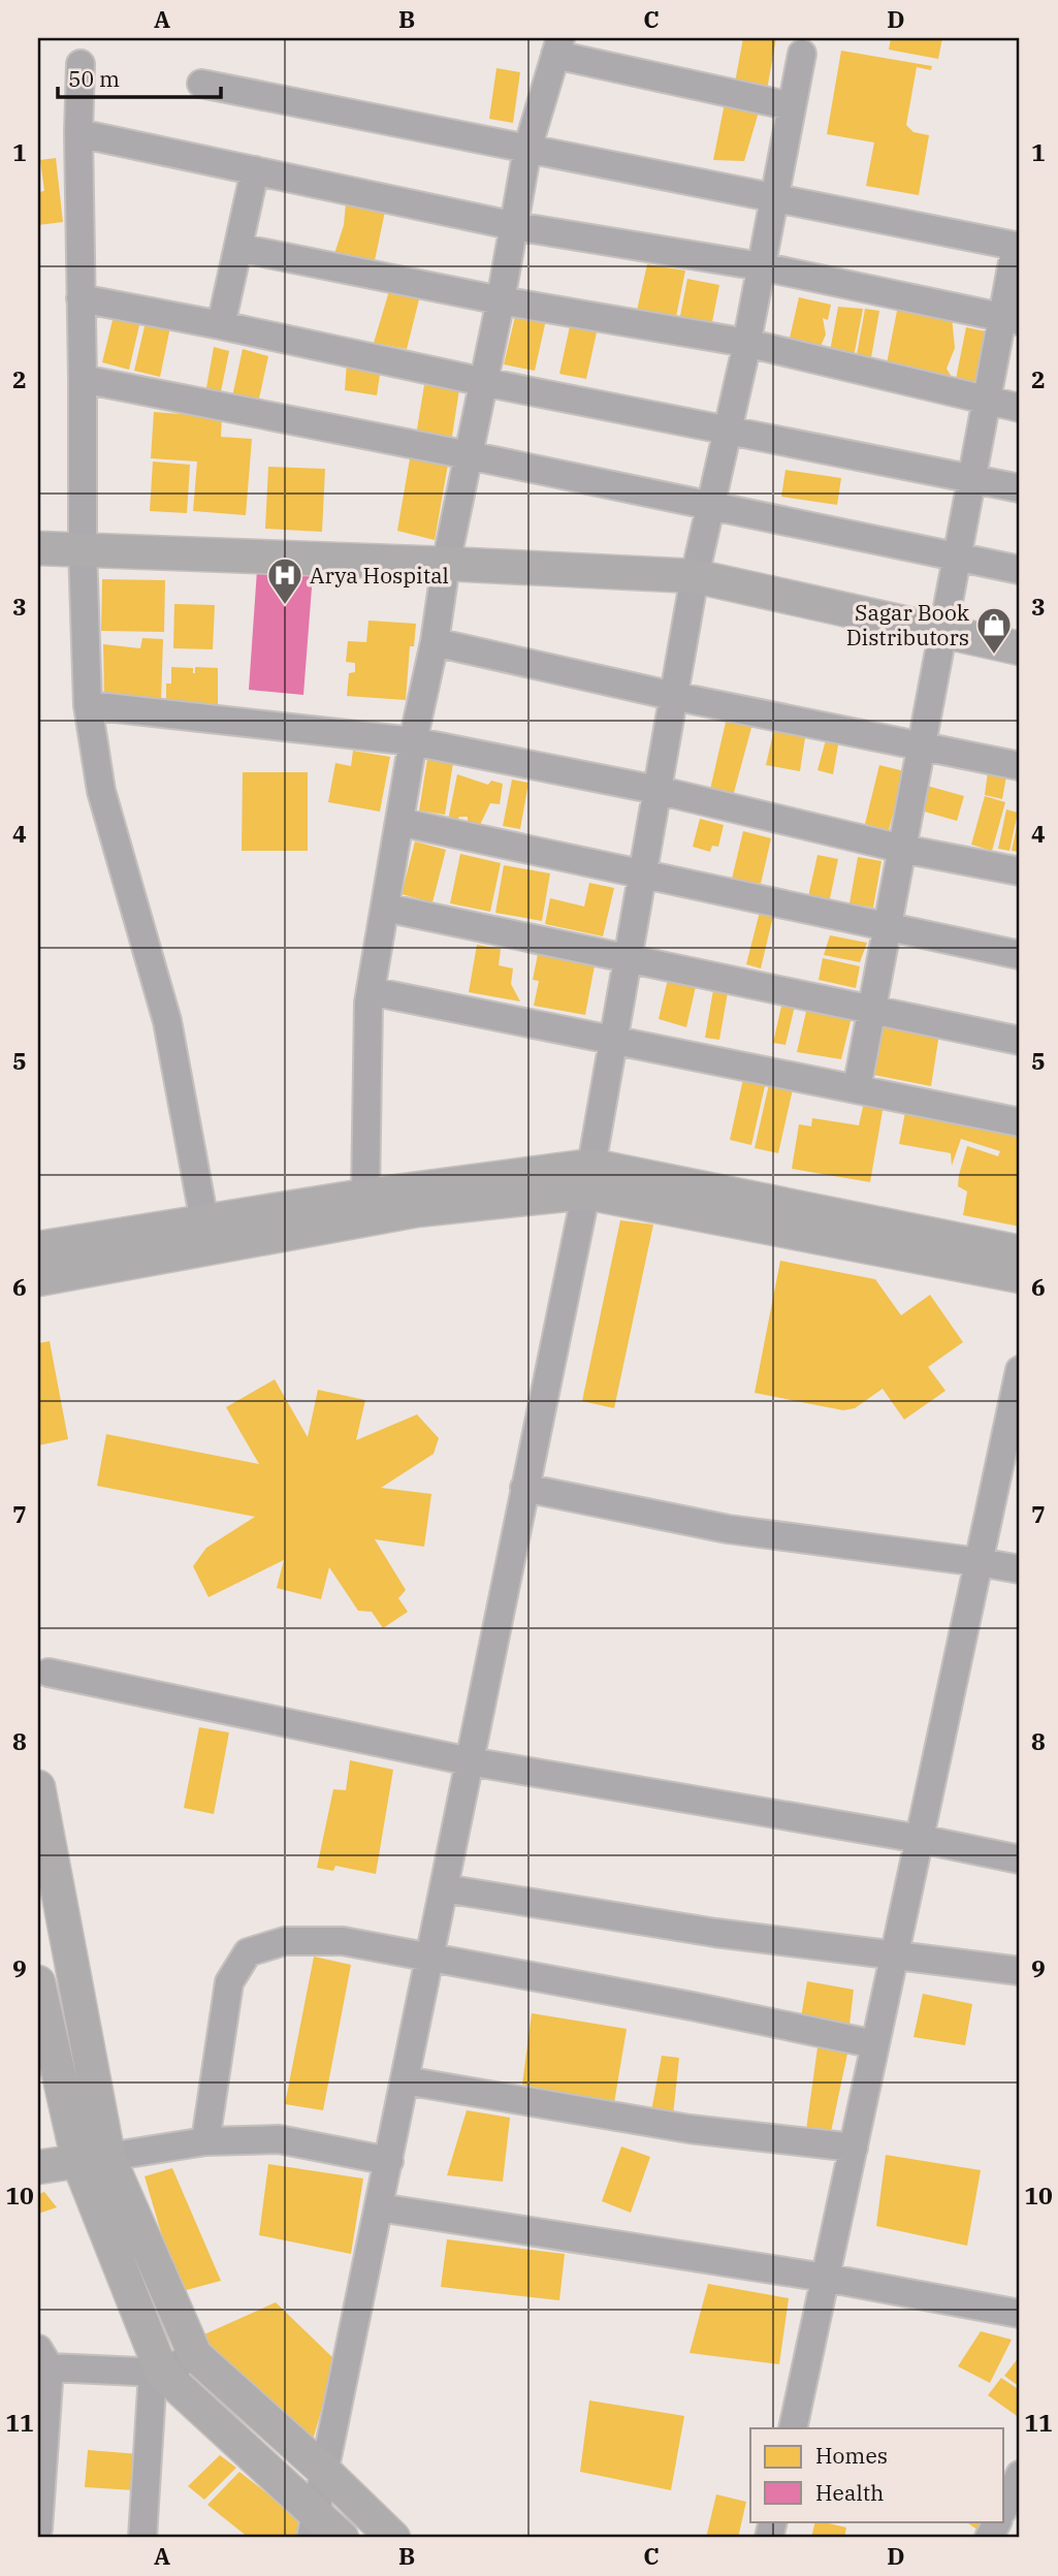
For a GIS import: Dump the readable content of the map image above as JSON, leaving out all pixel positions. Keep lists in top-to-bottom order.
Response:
{
  "places": {
    "hospital": ["Arya Hospital"],
    "shop": ["Sagar Book Distributors"]
  },
  "legend": ["Homes", "Health"],
  "scale_bar": "50 m",
  "grid": {
    "columns": [
      "A",
      "B",
      "C",
      "D"
    ],
    "rows": [
      "1",
      "2",
      "3",
      "4",
      "5",
      "6",
      "7",
      "8",
      "9",
      "10",
      "11"
    ]
  }
}
